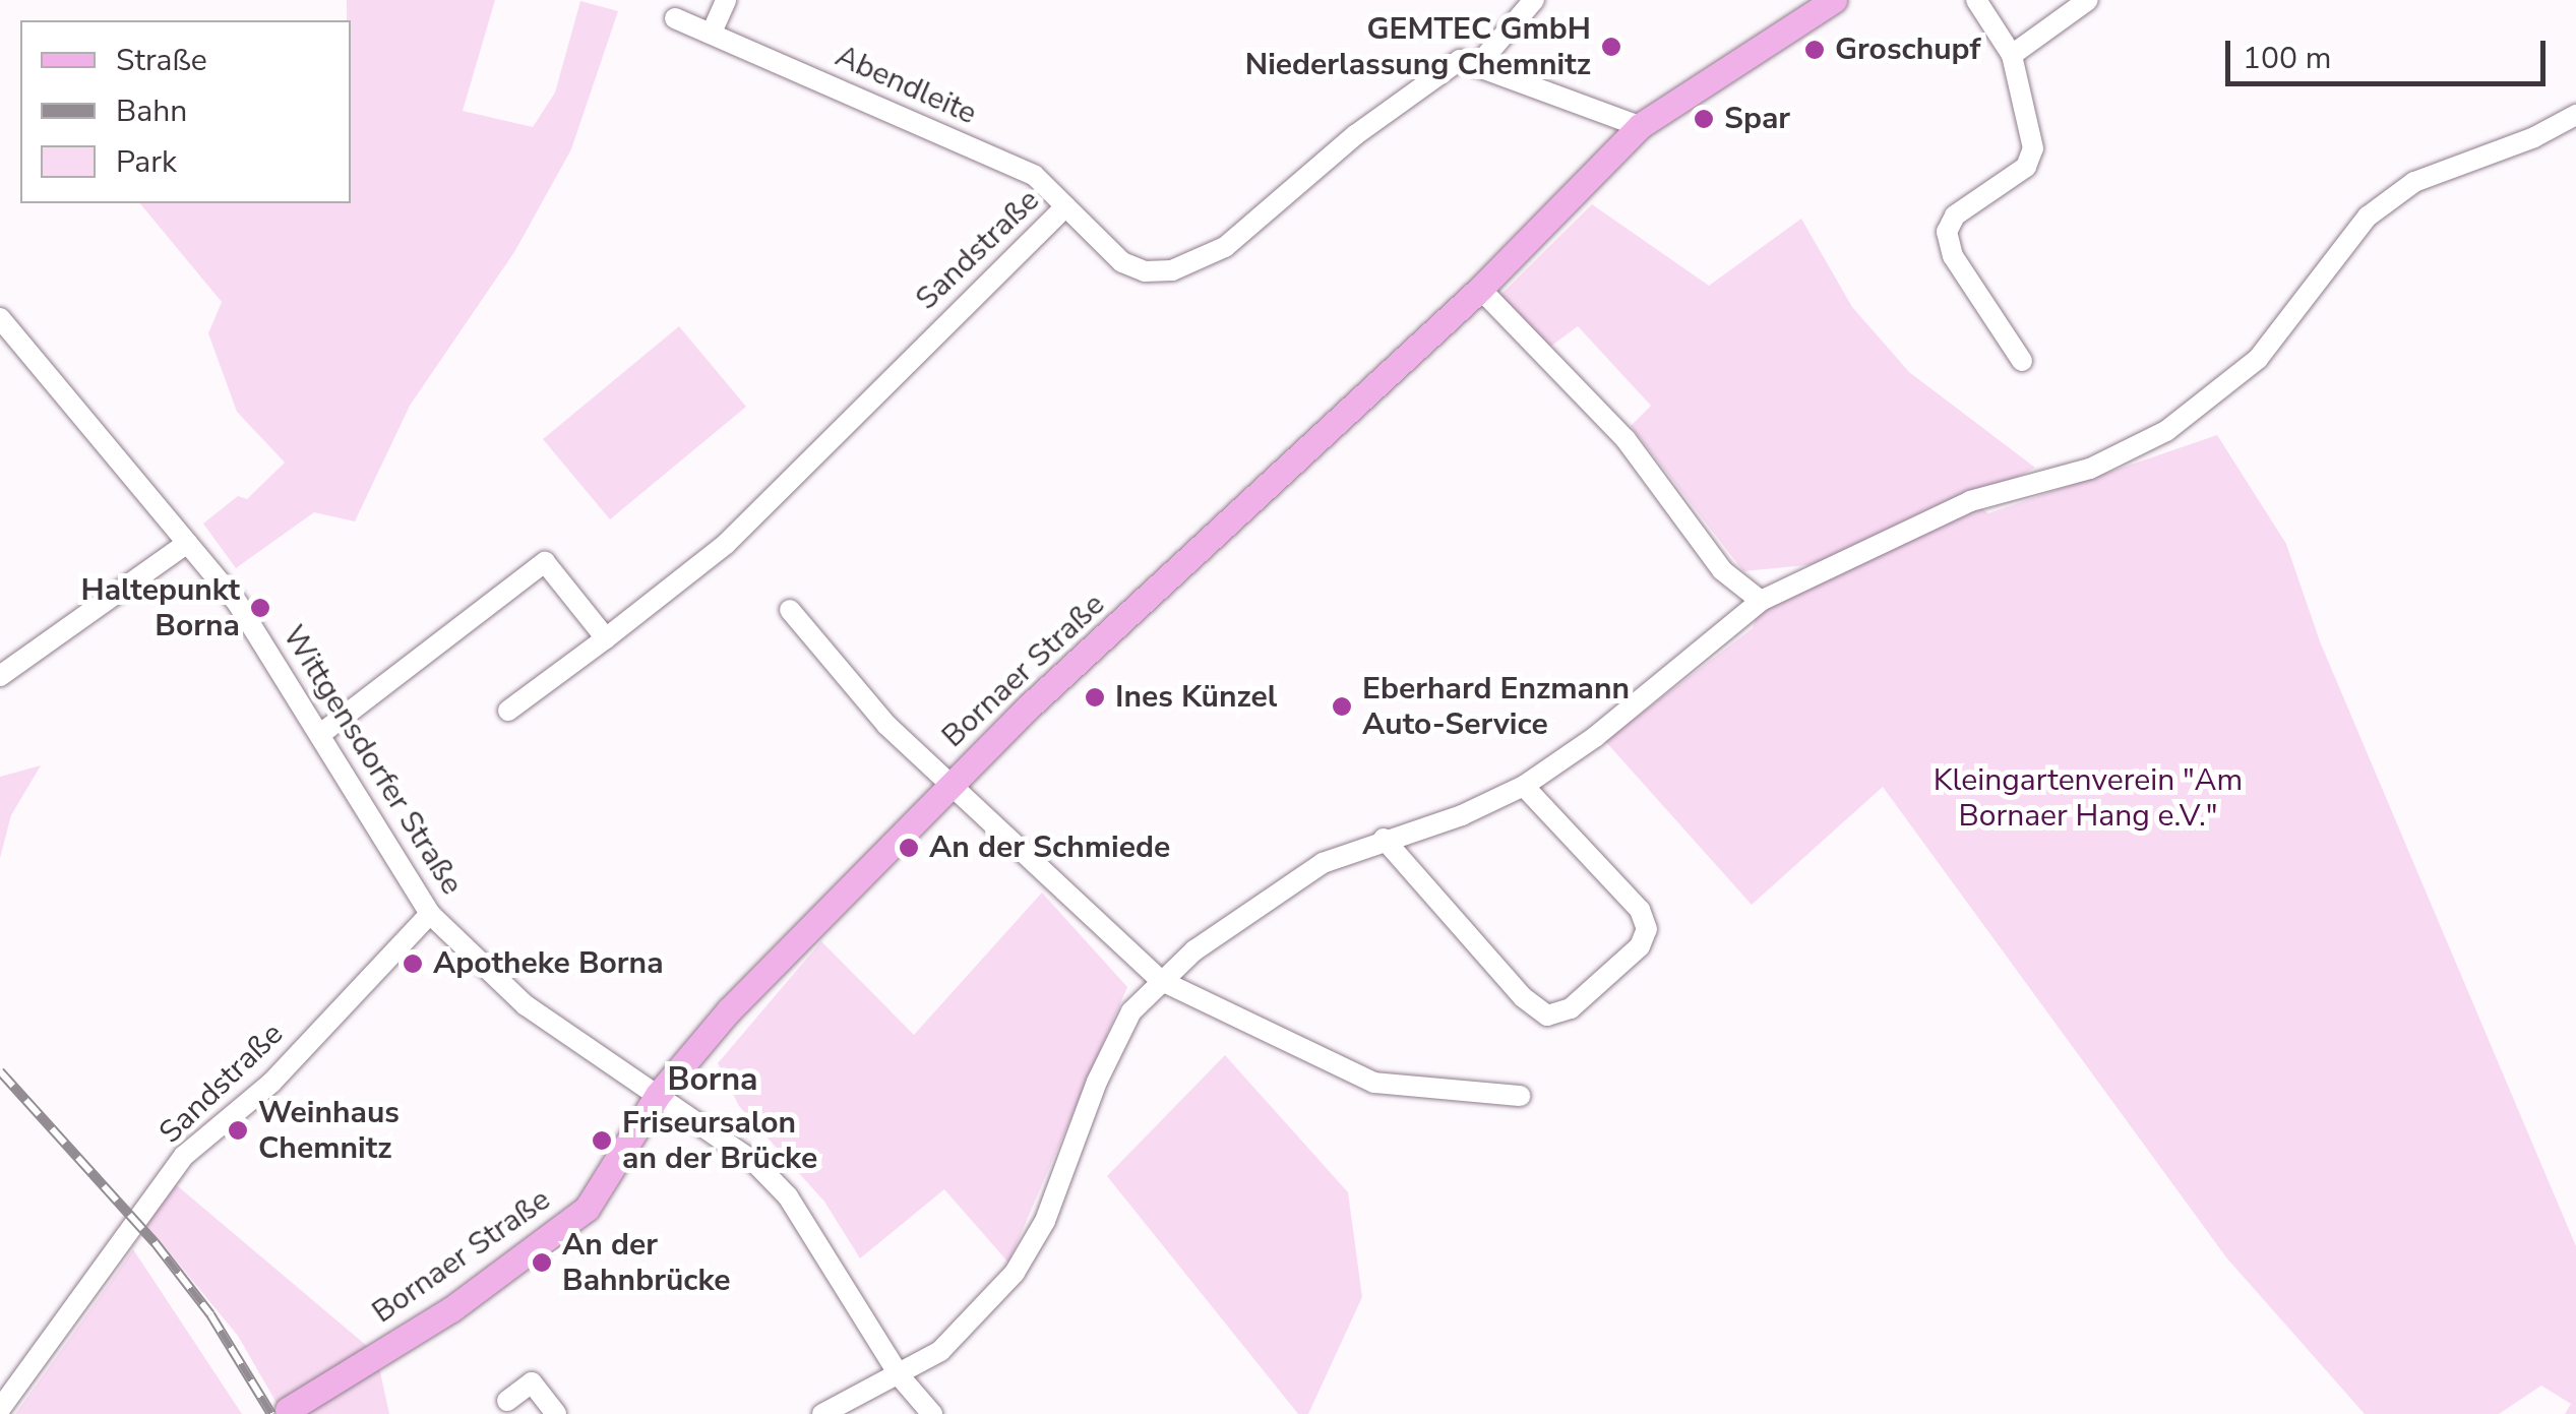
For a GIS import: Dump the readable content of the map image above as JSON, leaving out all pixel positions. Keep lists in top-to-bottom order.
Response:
{
  "streets": {
    "main road": ["Bornaer Straße"],
    "street": ["Abendleite", "Sandstraße", "Wittgensdorfer Straße"]
  },
  "crossings": [
    ["Abendleite", "Sandstraße"],
    ["Sandstraße", "Wittgensdorfer Straße"],
    ["Bornaer Straße", "Wittgensdorfer Straße"]
  ],
  "districts": ["Borna"],
  "parks": ["Kleingartenverein \"Am Bornaer Hang e.V.\""],
  "places": [
    "GEMTEC GmbH Niederlassung Chemnitz",
    "Groschupf",
    "Spar",
    "Haltepunkt Borna",
    "Ines Künzel",
    "Eberhard Enzmann Auto-Service",
    "An der Schmiede",
    "Apotheke Borna",
    "Weinhaus Chemnitz",
    "Friseursalon an der Brücke",
    "An der Bahnbrücke"
  ],
  "legend": ["Straße", "Bahn", "Park"],
  "scale_bar": "100 m"
}
